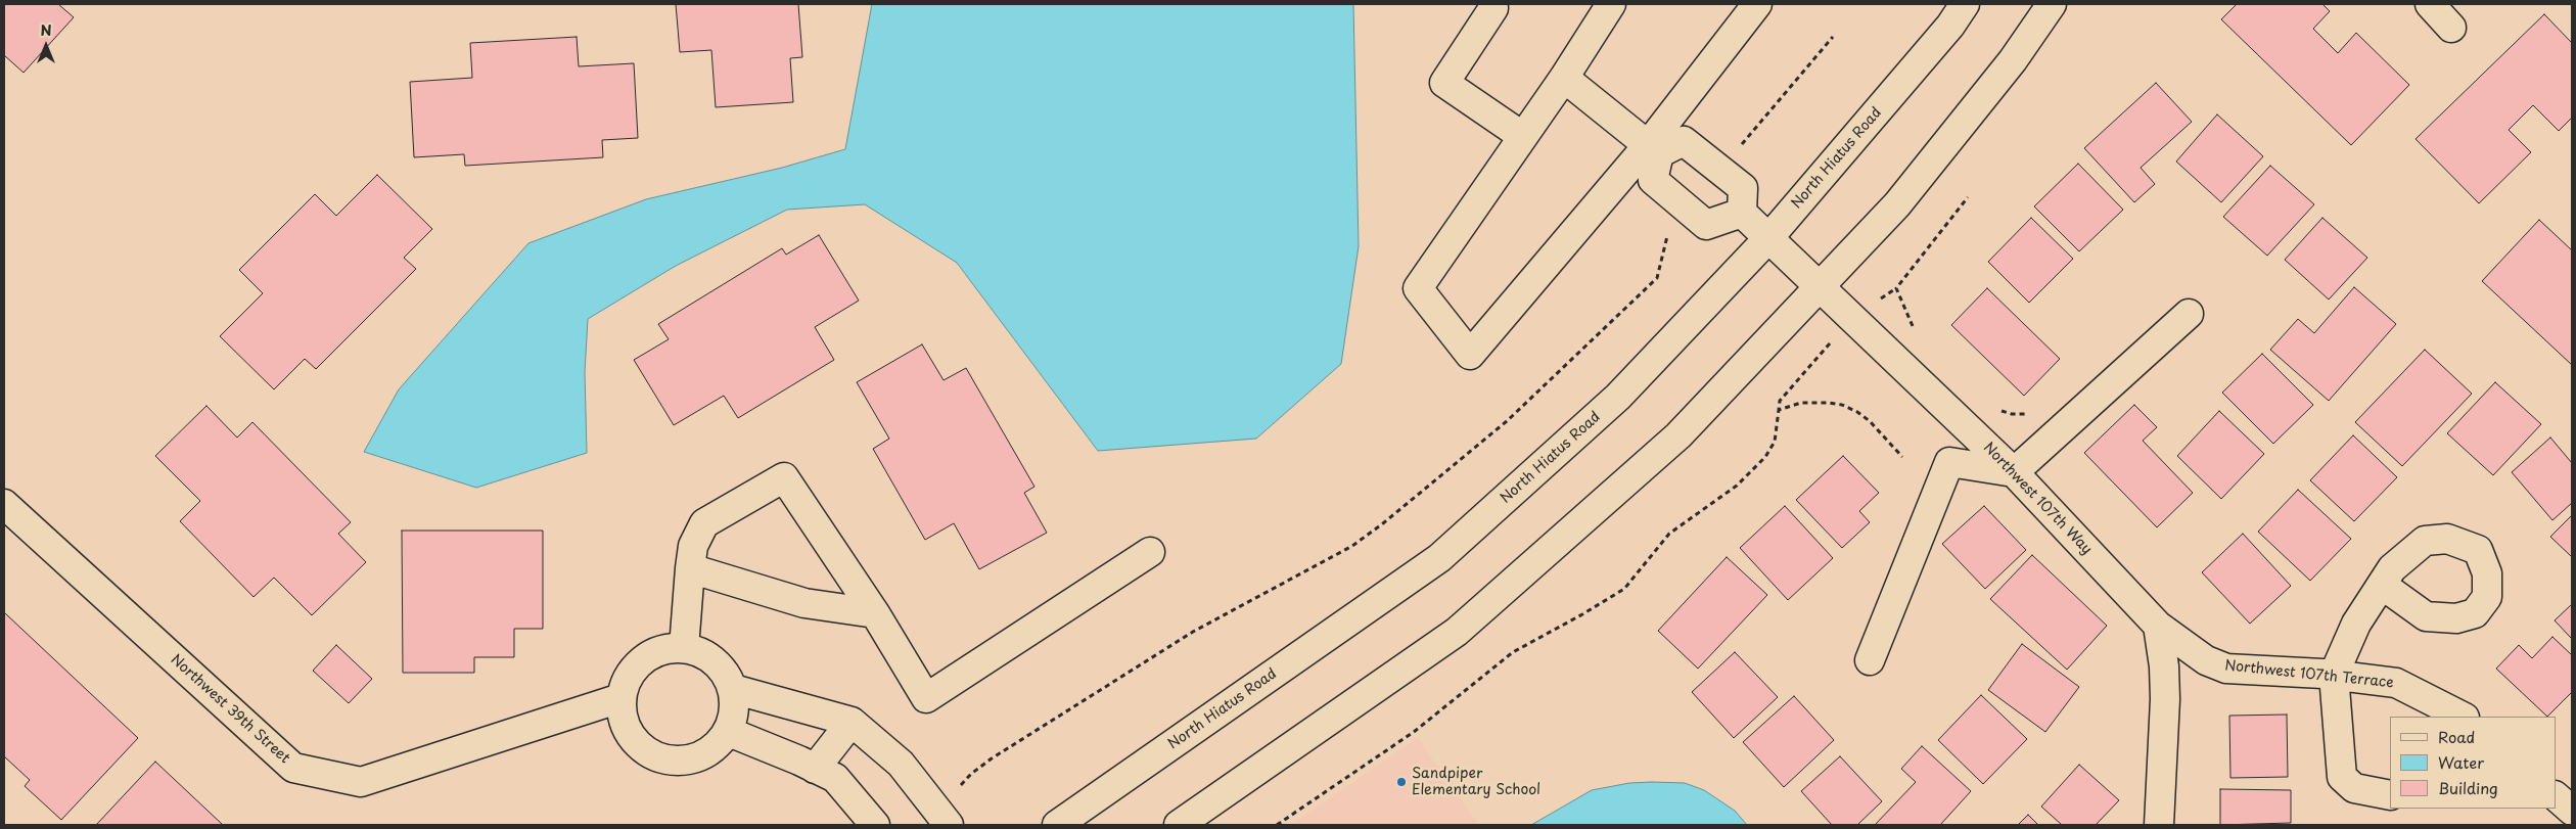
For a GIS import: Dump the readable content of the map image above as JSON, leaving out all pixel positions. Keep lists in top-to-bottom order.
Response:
{
  "streets": {
    "street": [
      "North Hiatus Road",
      "Northwest 107th Way",
      "Northwest 107th Terrace",
      "Northwest 39th Street"
    ]
  },
  "crossings": [
    ["North Hiatus Road", "Northwest 107th Way"],
    ["Northwest 107th Way", "Northwest 107th Terrace"]
  ],
  "places": ["Sandpiper Elementary School"],
  "legend": ["Road", "Water", "Building"],
  "north": "top"
}
